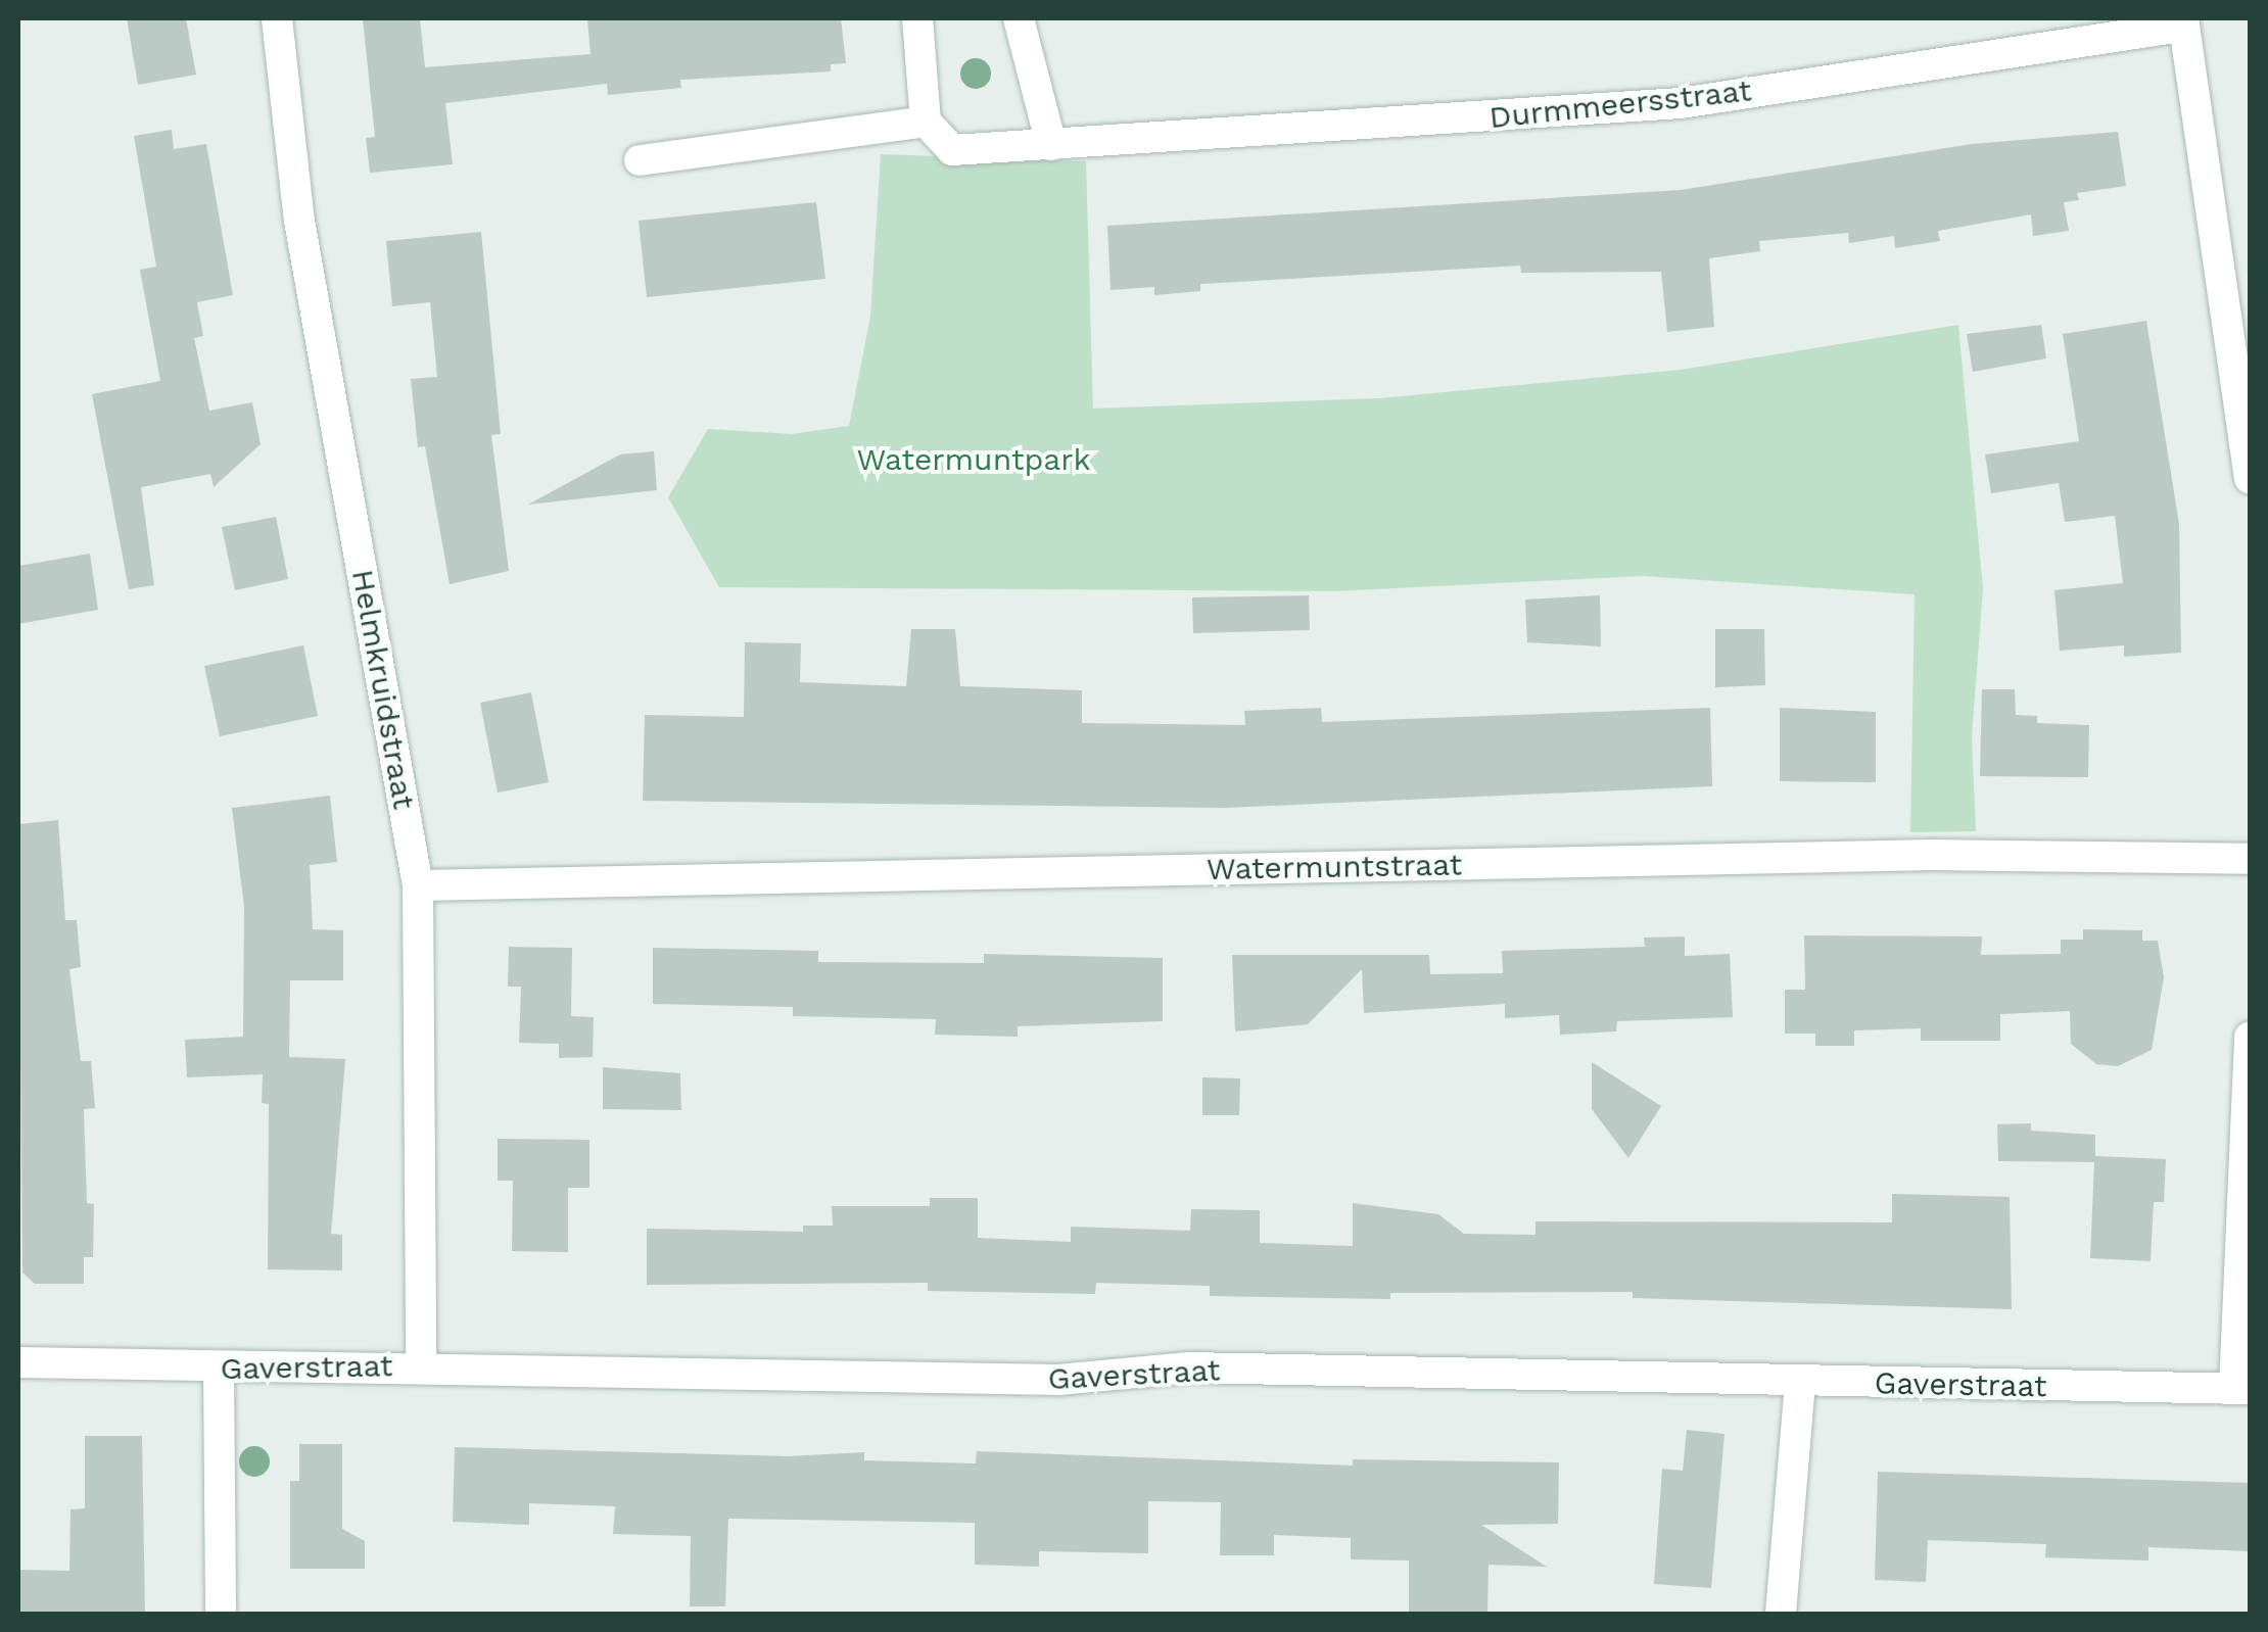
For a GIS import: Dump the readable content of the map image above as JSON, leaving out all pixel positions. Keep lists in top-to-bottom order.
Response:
{
  "streets": {
    "street": [
      "Durmmeersstraat",
      "Helmkruidstraat",
      "Watermuntstraat",
      "Gaverstraat"
    ]
  },
  "crossings": [
    ["Helmkruidstraat", "Watermuntstraat"],
    ["Helmkruidstraat", "Gaverstraat"]
  ],
  "parks": ["Watermuntpark"]
}
